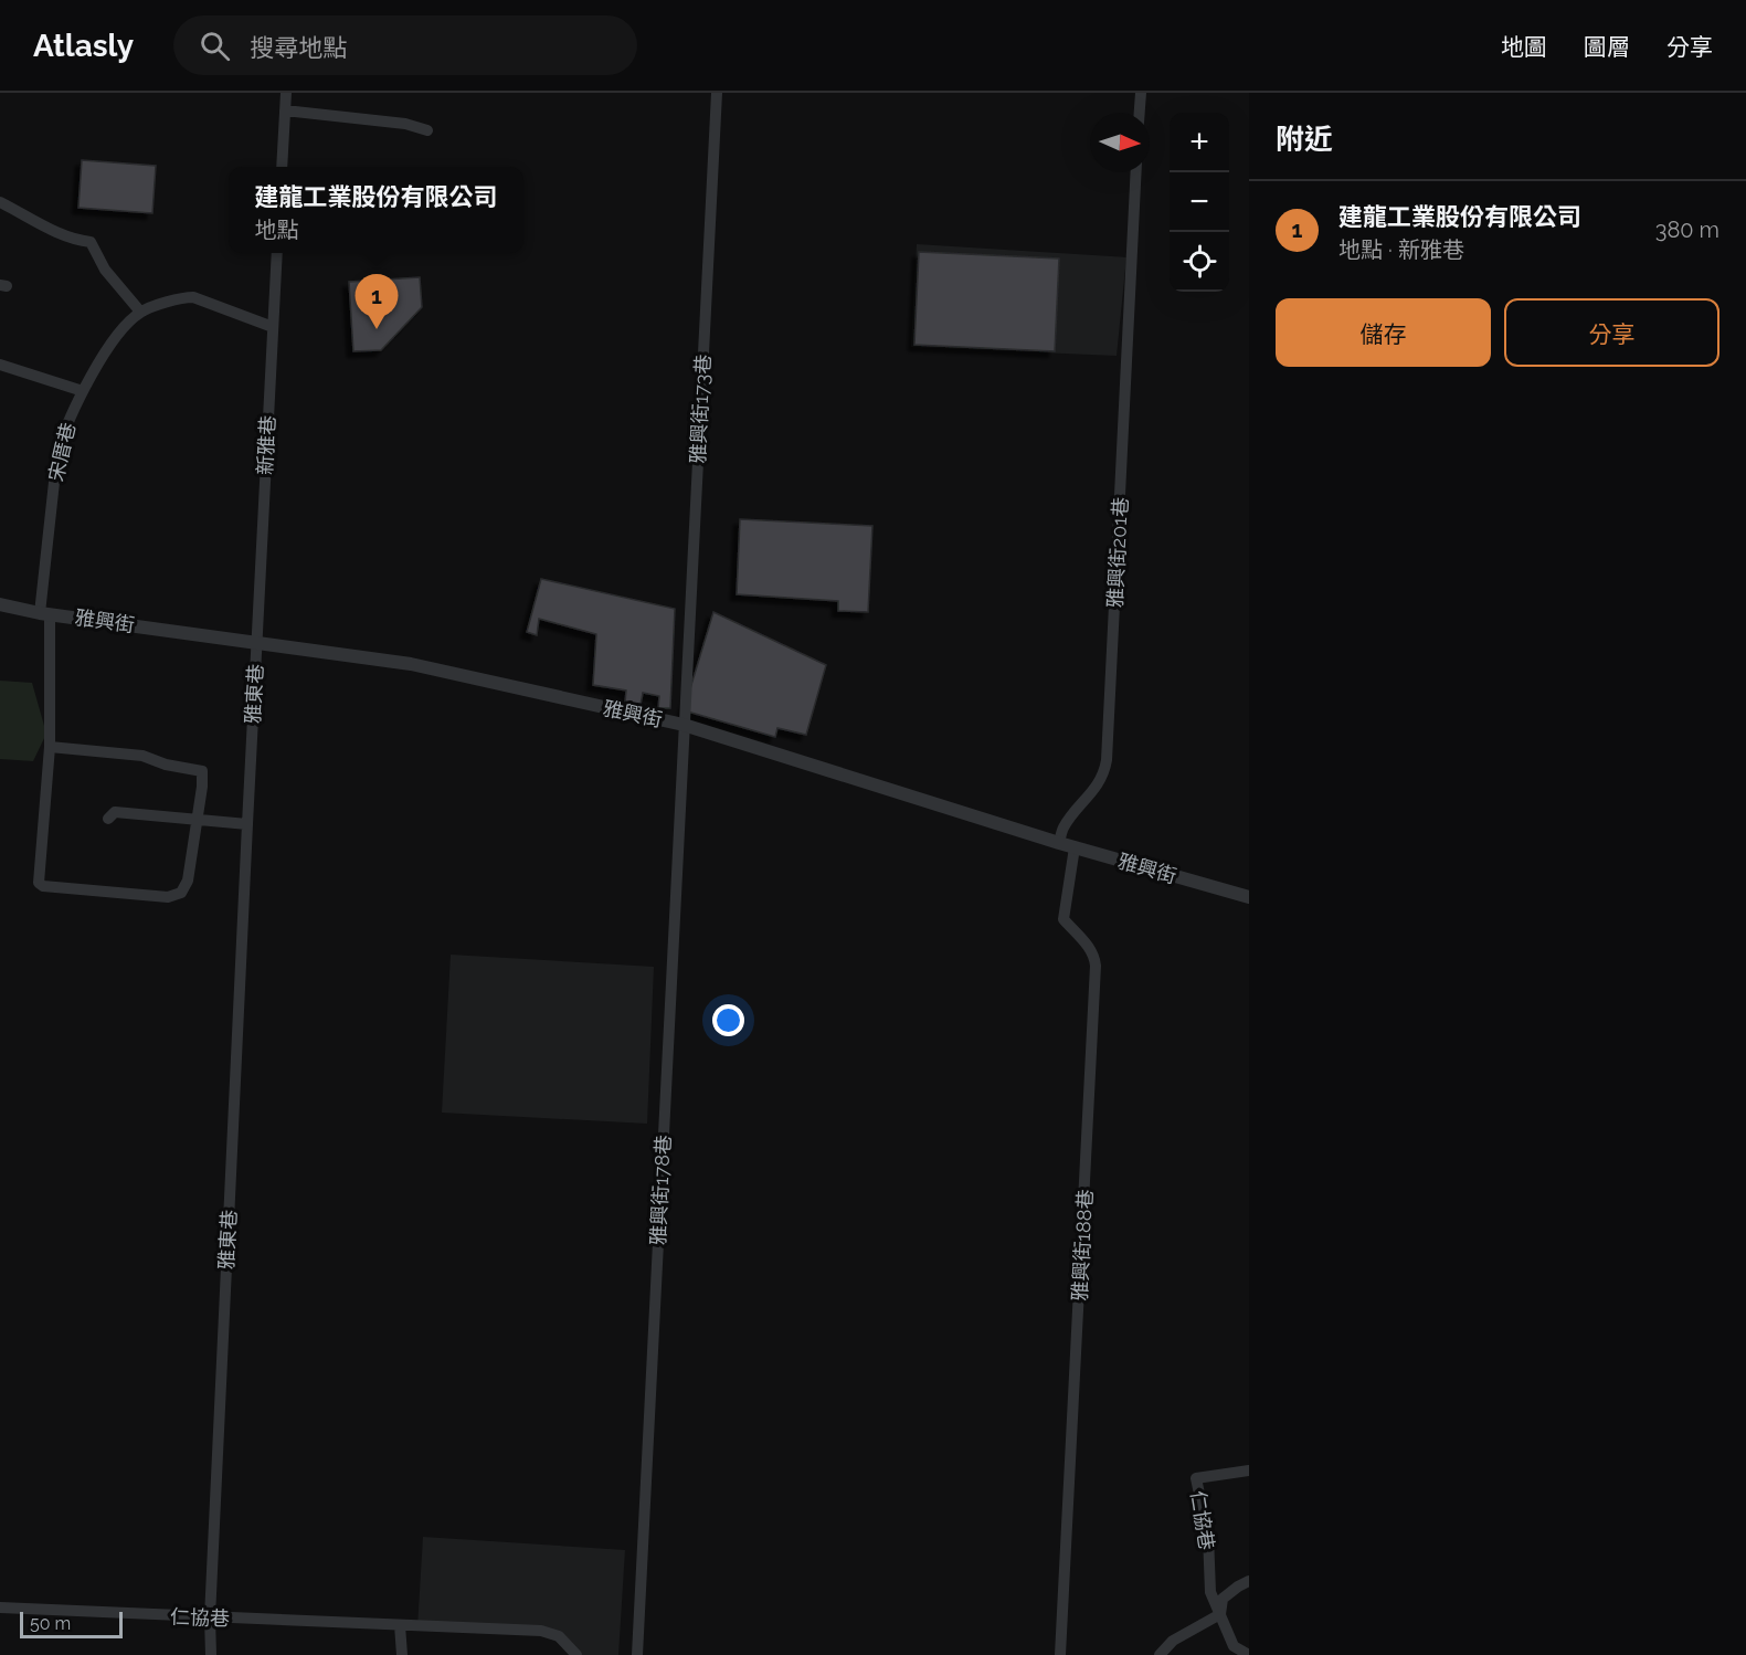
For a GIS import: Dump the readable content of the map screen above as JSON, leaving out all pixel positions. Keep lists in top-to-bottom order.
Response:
{
  "streets": {
    "street": [
      "雅興街173巷",
      "新雅巷",
      "宋厝巷",
      "雅興街201巷",
      "雅興街",
      "雅東巷",
      "雅興街178巷",
      "雅興街188巷",
      "仁協巷"
    ]
  },
  "crossings": [
    ["雅興街173巷", "雅興街"],
    ["雅興街173巷", "雅興街178巷"],
    ["新雅巷", "宋厝巷"],
    ["新雅巷", "雅興街"],
    ["新雅巷", "雅東巷"],
    ["宋厝巷", "雅興街"],
    ["雅興街201巷", "雅興街"],
    ["雅興街", "雅東巷"],
    ["雅興街", "雅興街178巷"],
    ["雅興街", "雅興街188巷"],
    ["雅東巷", "仁協巷"]
  ],
  "scale_bar": "50 m",
  "north": "right",
  "page": {
    "header": "Atlasly",
    "search": "搜尋地點",
    "nav": ["地圖", "圖層", "分享"],
    "heading": "附近",
    "map_buttons": ["+", "−"],
    "popup": ["建龍工業股份有限公司", "地點"],
    "list": [
      {
        "mark": "1",
        "name": "建龍工業股份有限公司",
        "note": "地點 · 新雅巷",
        "value": "380 m"
      }
    ],
    "pins": "1",
    "buttons": ["儲存", "分享"],
    "scale": "50 m"
  }
}
